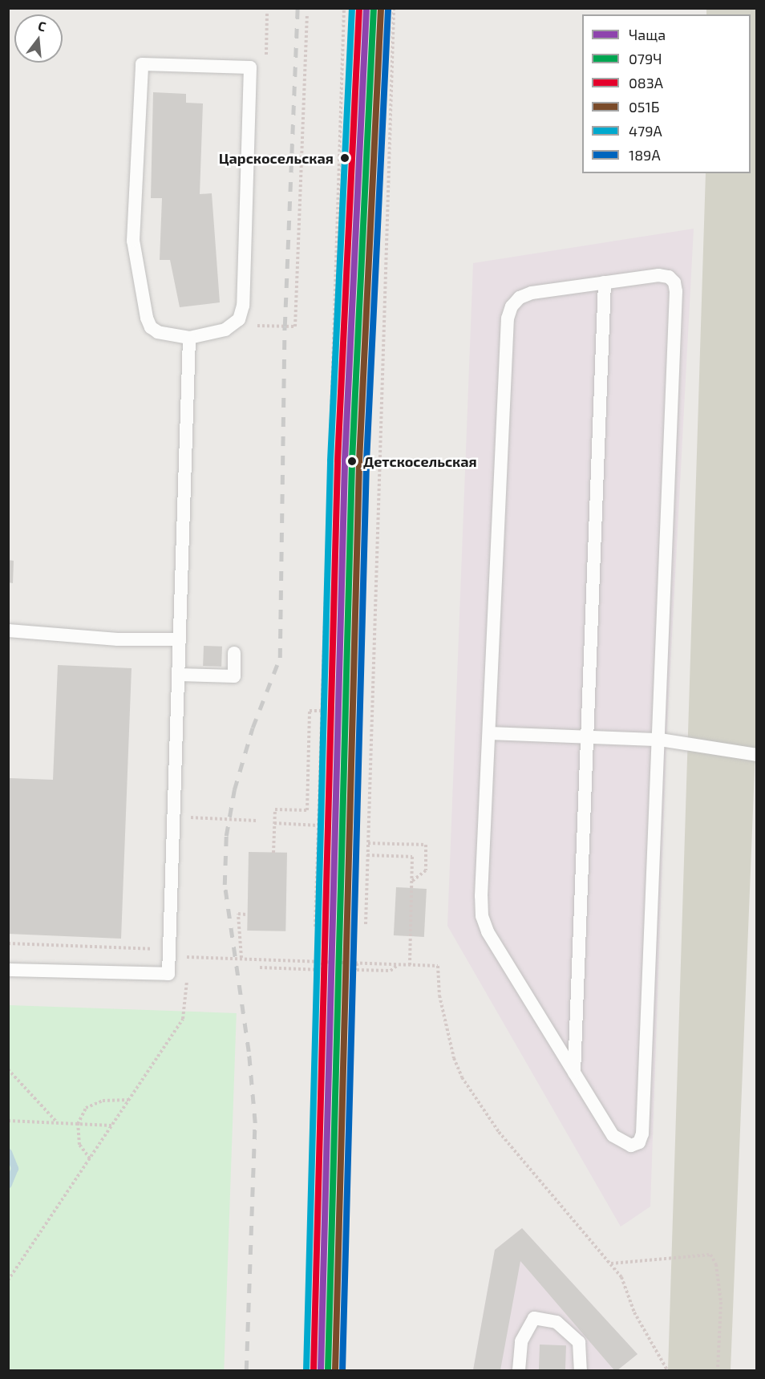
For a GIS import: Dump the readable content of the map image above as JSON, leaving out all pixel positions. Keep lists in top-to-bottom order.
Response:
{
  "places": ["Царскосельская", "Детскосельская"],
  "lines": [
    "transit line Чаща",
    "transit line 079Ч",
    "transit line 083А",
    "transit line 479А",
    "transit line 051Б",
    "transit line 189А"
  ],
  "legend": [
    "Чаща",
    "079Ч",
    "083А",
    "051Б",
    "479А",
    "189А"
  ],
  "north": "top"
}
